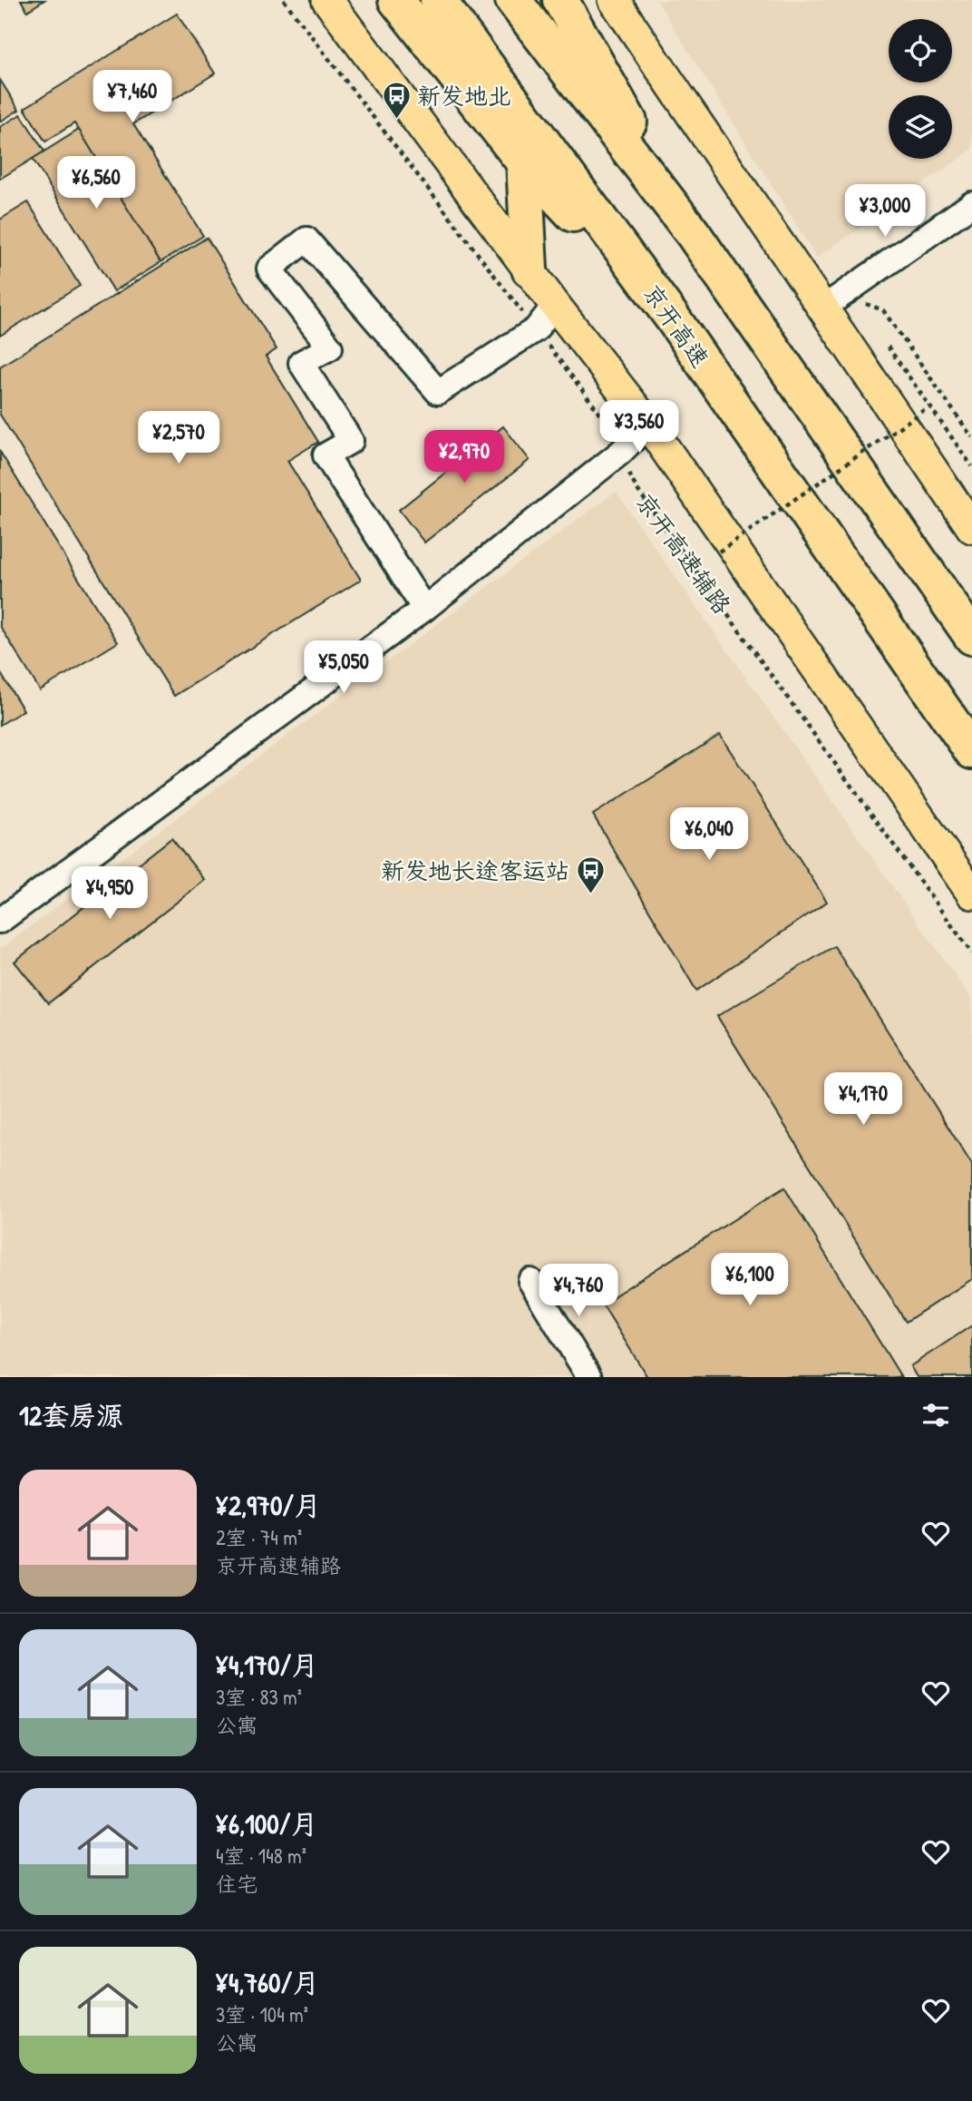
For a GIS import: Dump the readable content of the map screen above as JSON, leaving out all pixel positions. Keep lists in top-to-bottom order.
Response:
{
  "streets": {
    "highway": ["京开高速"],
    "main road": ["京开高速辅路"]
  },
  "places": {
    "bus stop": ["新发地北", "新发地长途客运站"]
  },
  "page": {
    "price": [
      "¥7,460",
      "¥6,560",
      "¥3,000",
      "¥3,560",
      "¥2,570",
      "¥2,970",
      "¥5,050",
      "¥6,040",
      "¥4,950",
      "¥4,170",
      "¥6,100",
      "¥4,760"
    ],
    "heading": "12套房源",
    "list": [
      {
        "name": "¥2,970/月",
        "note": "2室 · 74 m² · 京开高速辅路"
      },
      {
        "name": "¥4,170/月",
        "note": "3室 · 83 m² · 公寓"
      },
      {
        "name": "¥6,100/月",
        "note": "4室 · 148 m² · 住宅"
      },
      {
        "name": "¥4,760/月",
        "note": "3室 · 104 m² · 公寓"
      }
    ]
  }
}
